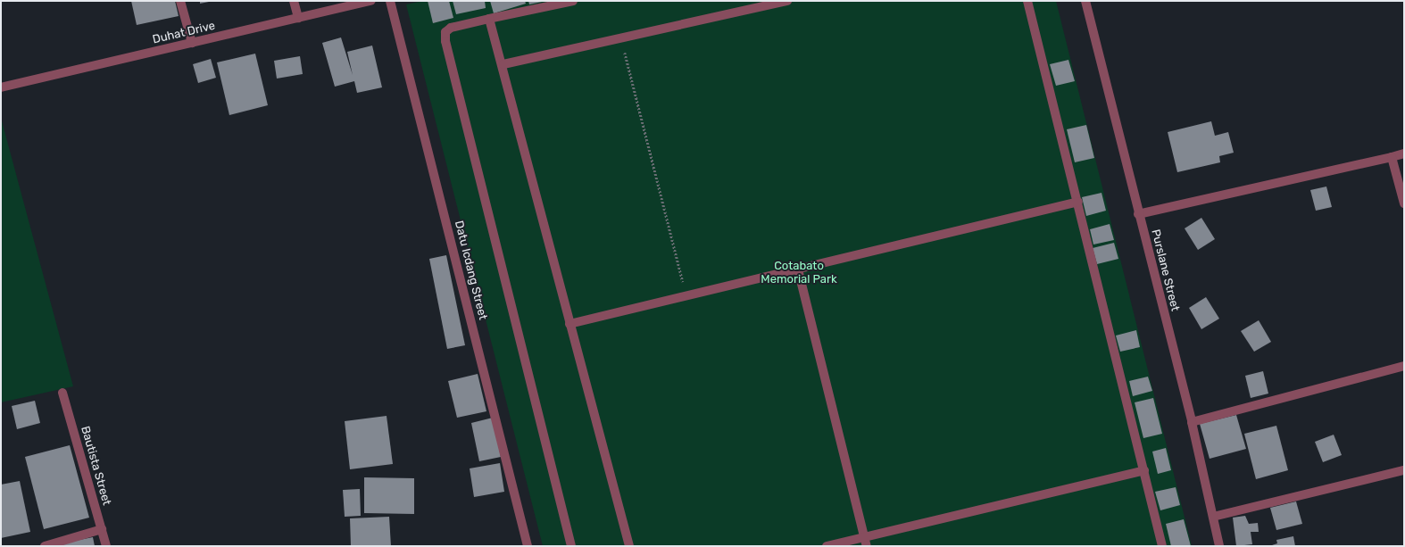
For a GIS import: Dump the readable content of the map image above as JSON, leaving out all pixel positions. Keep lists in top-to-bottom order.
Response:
{
  "streets": {
    "street": [
      "Duhat Drive",
      "Datu Icdang Street",
      "Purslane Street",
      "Bautista Street"
    ]
  },
  "parks": ["Cotabato Memorial Park"]
}
